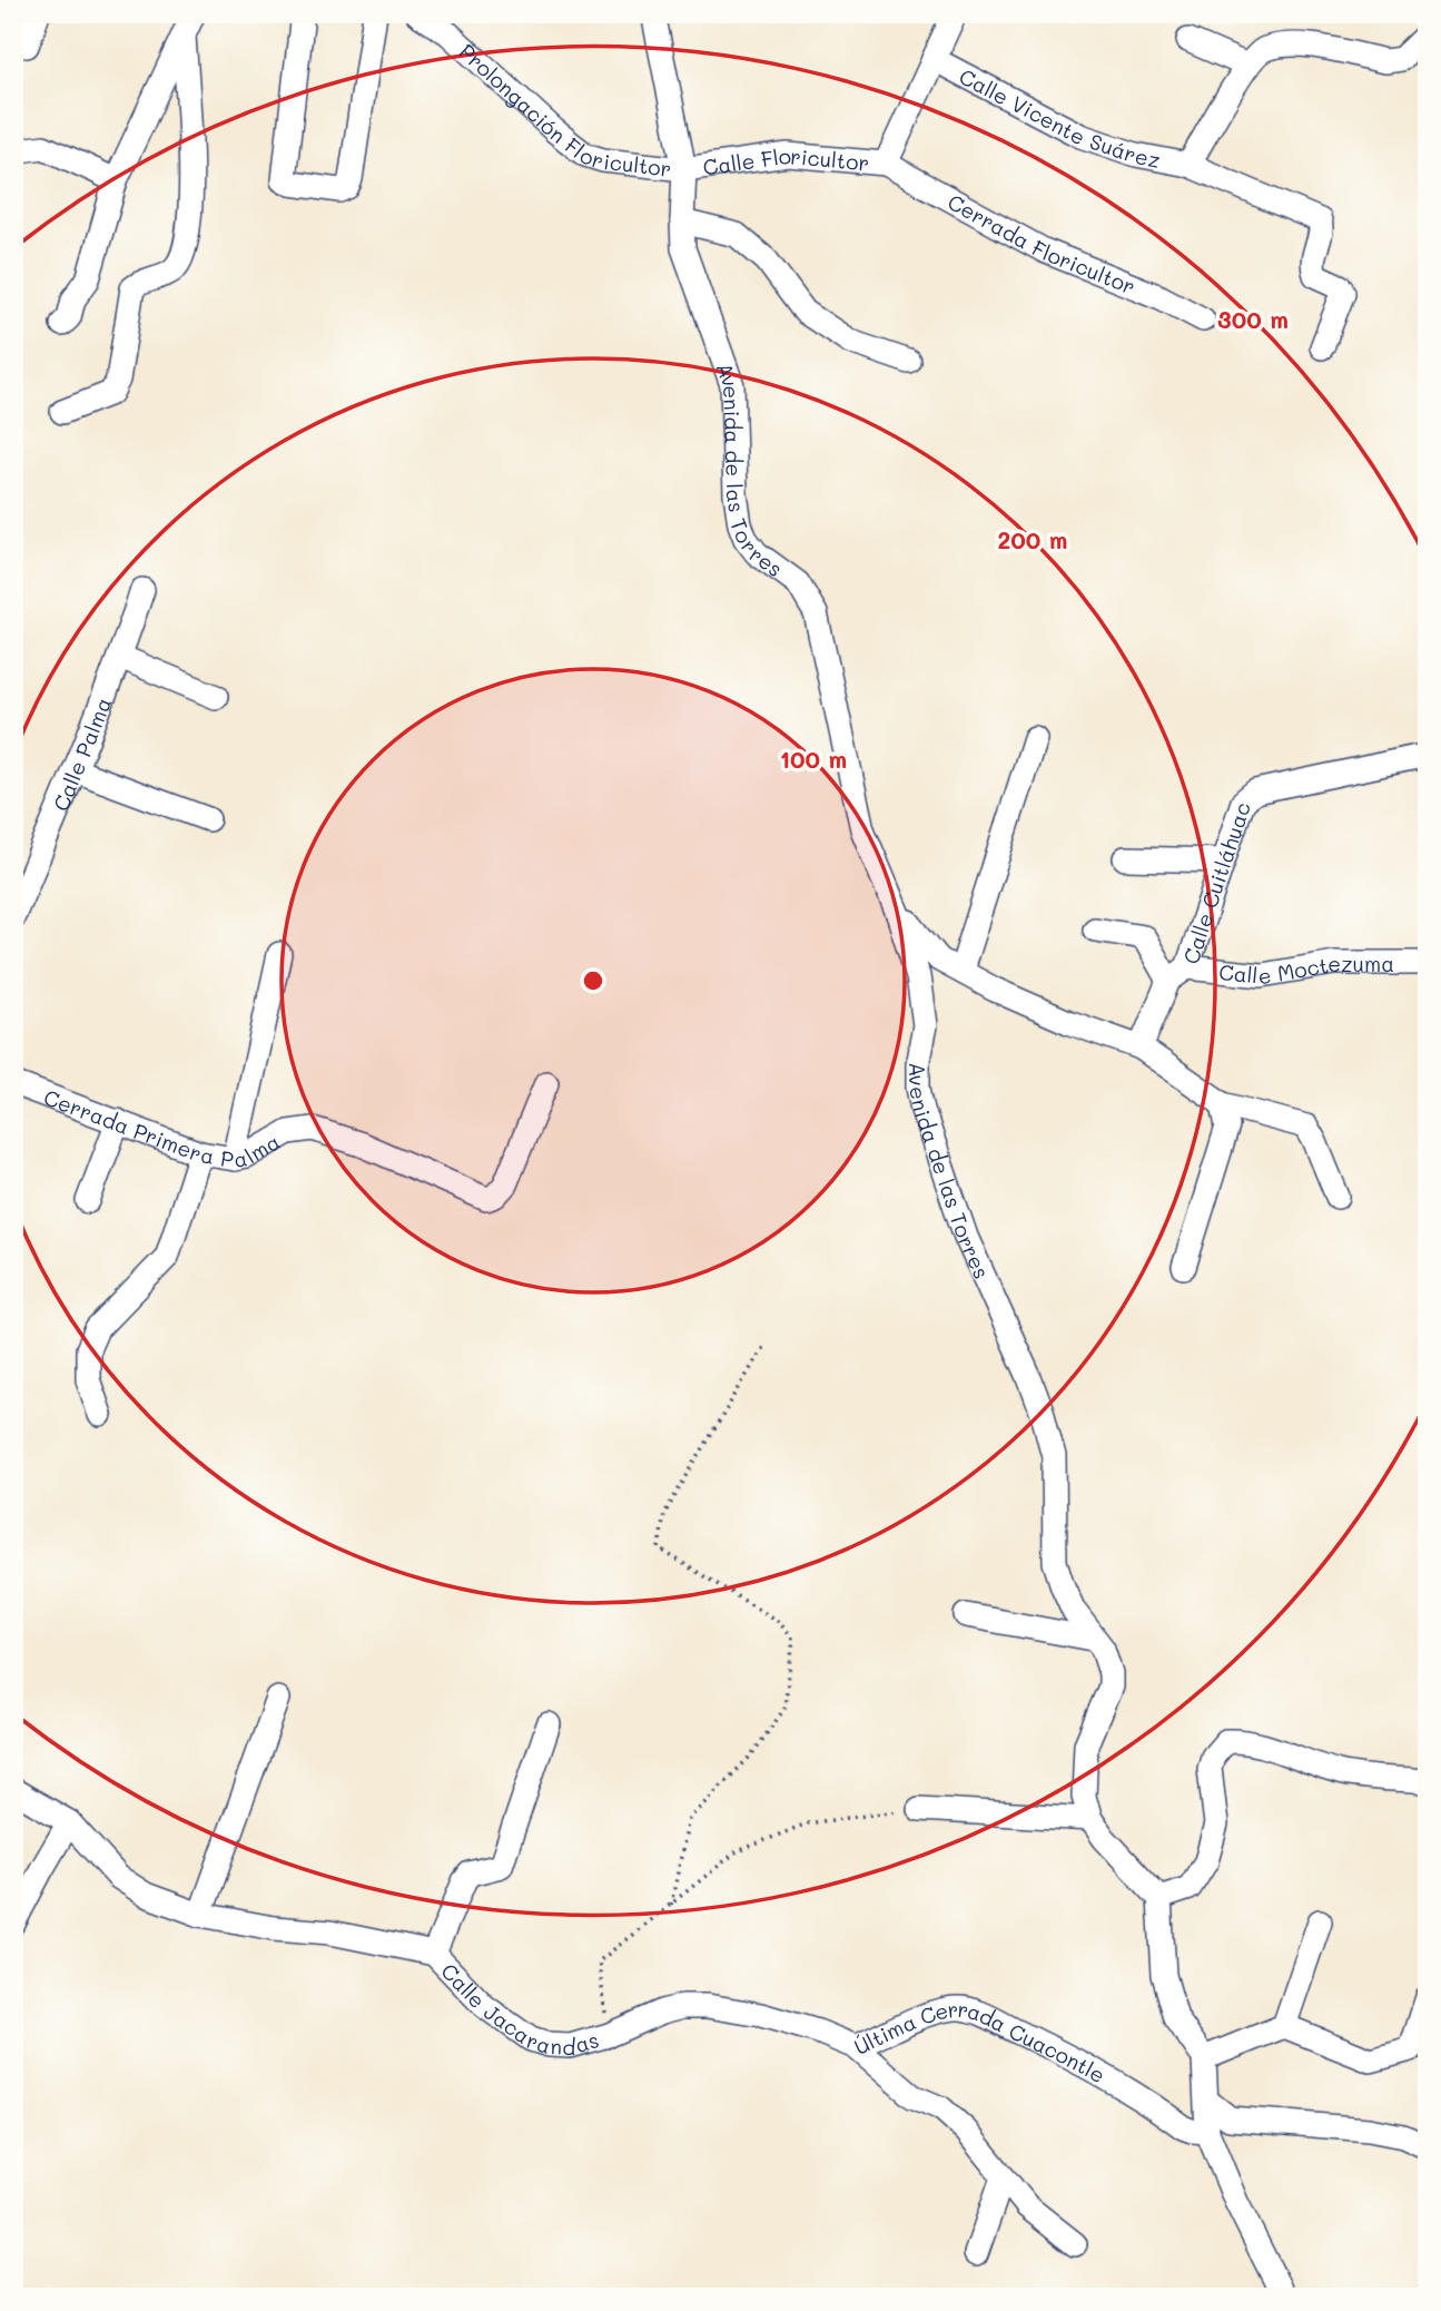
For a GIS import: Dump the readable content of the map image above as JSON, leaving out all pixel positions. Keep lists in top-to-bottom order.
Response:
{
  "streets": {
    "street": [
      "Prolongación Floricultor",
      "Calle Vicente Suárez",
      "Calle Floricultor",
      "Cerrada Floricultor",
      "Avenida de las Torres",
      "Calle Palma",
      "Calle Cuitláhuac",
      "Calle Moctezuma",
      "Cerrada Primera Palma",
      "Calle Jacarandas",
      "Última Cerrada Cuacontle"
    ]
  },
  "crossings": [
    ["Prolongación Floricultor", "Calle Floricultor"],
    ["Prolongación Floricultor", "Avenida de las Torres"],
    ["Calle Floricultor", "Cerrada Floricultor"],
    ["Calle Floricultor", "Avenida de las Torres"],
    ["Calle Cuitláhuac", "Calle Moctezuma"],
    ["Calle Jacarandas", "Última Cerrada Cuacontle"]
  ],
  "rings": ["300 m", "200 m", "100 m"]
}
